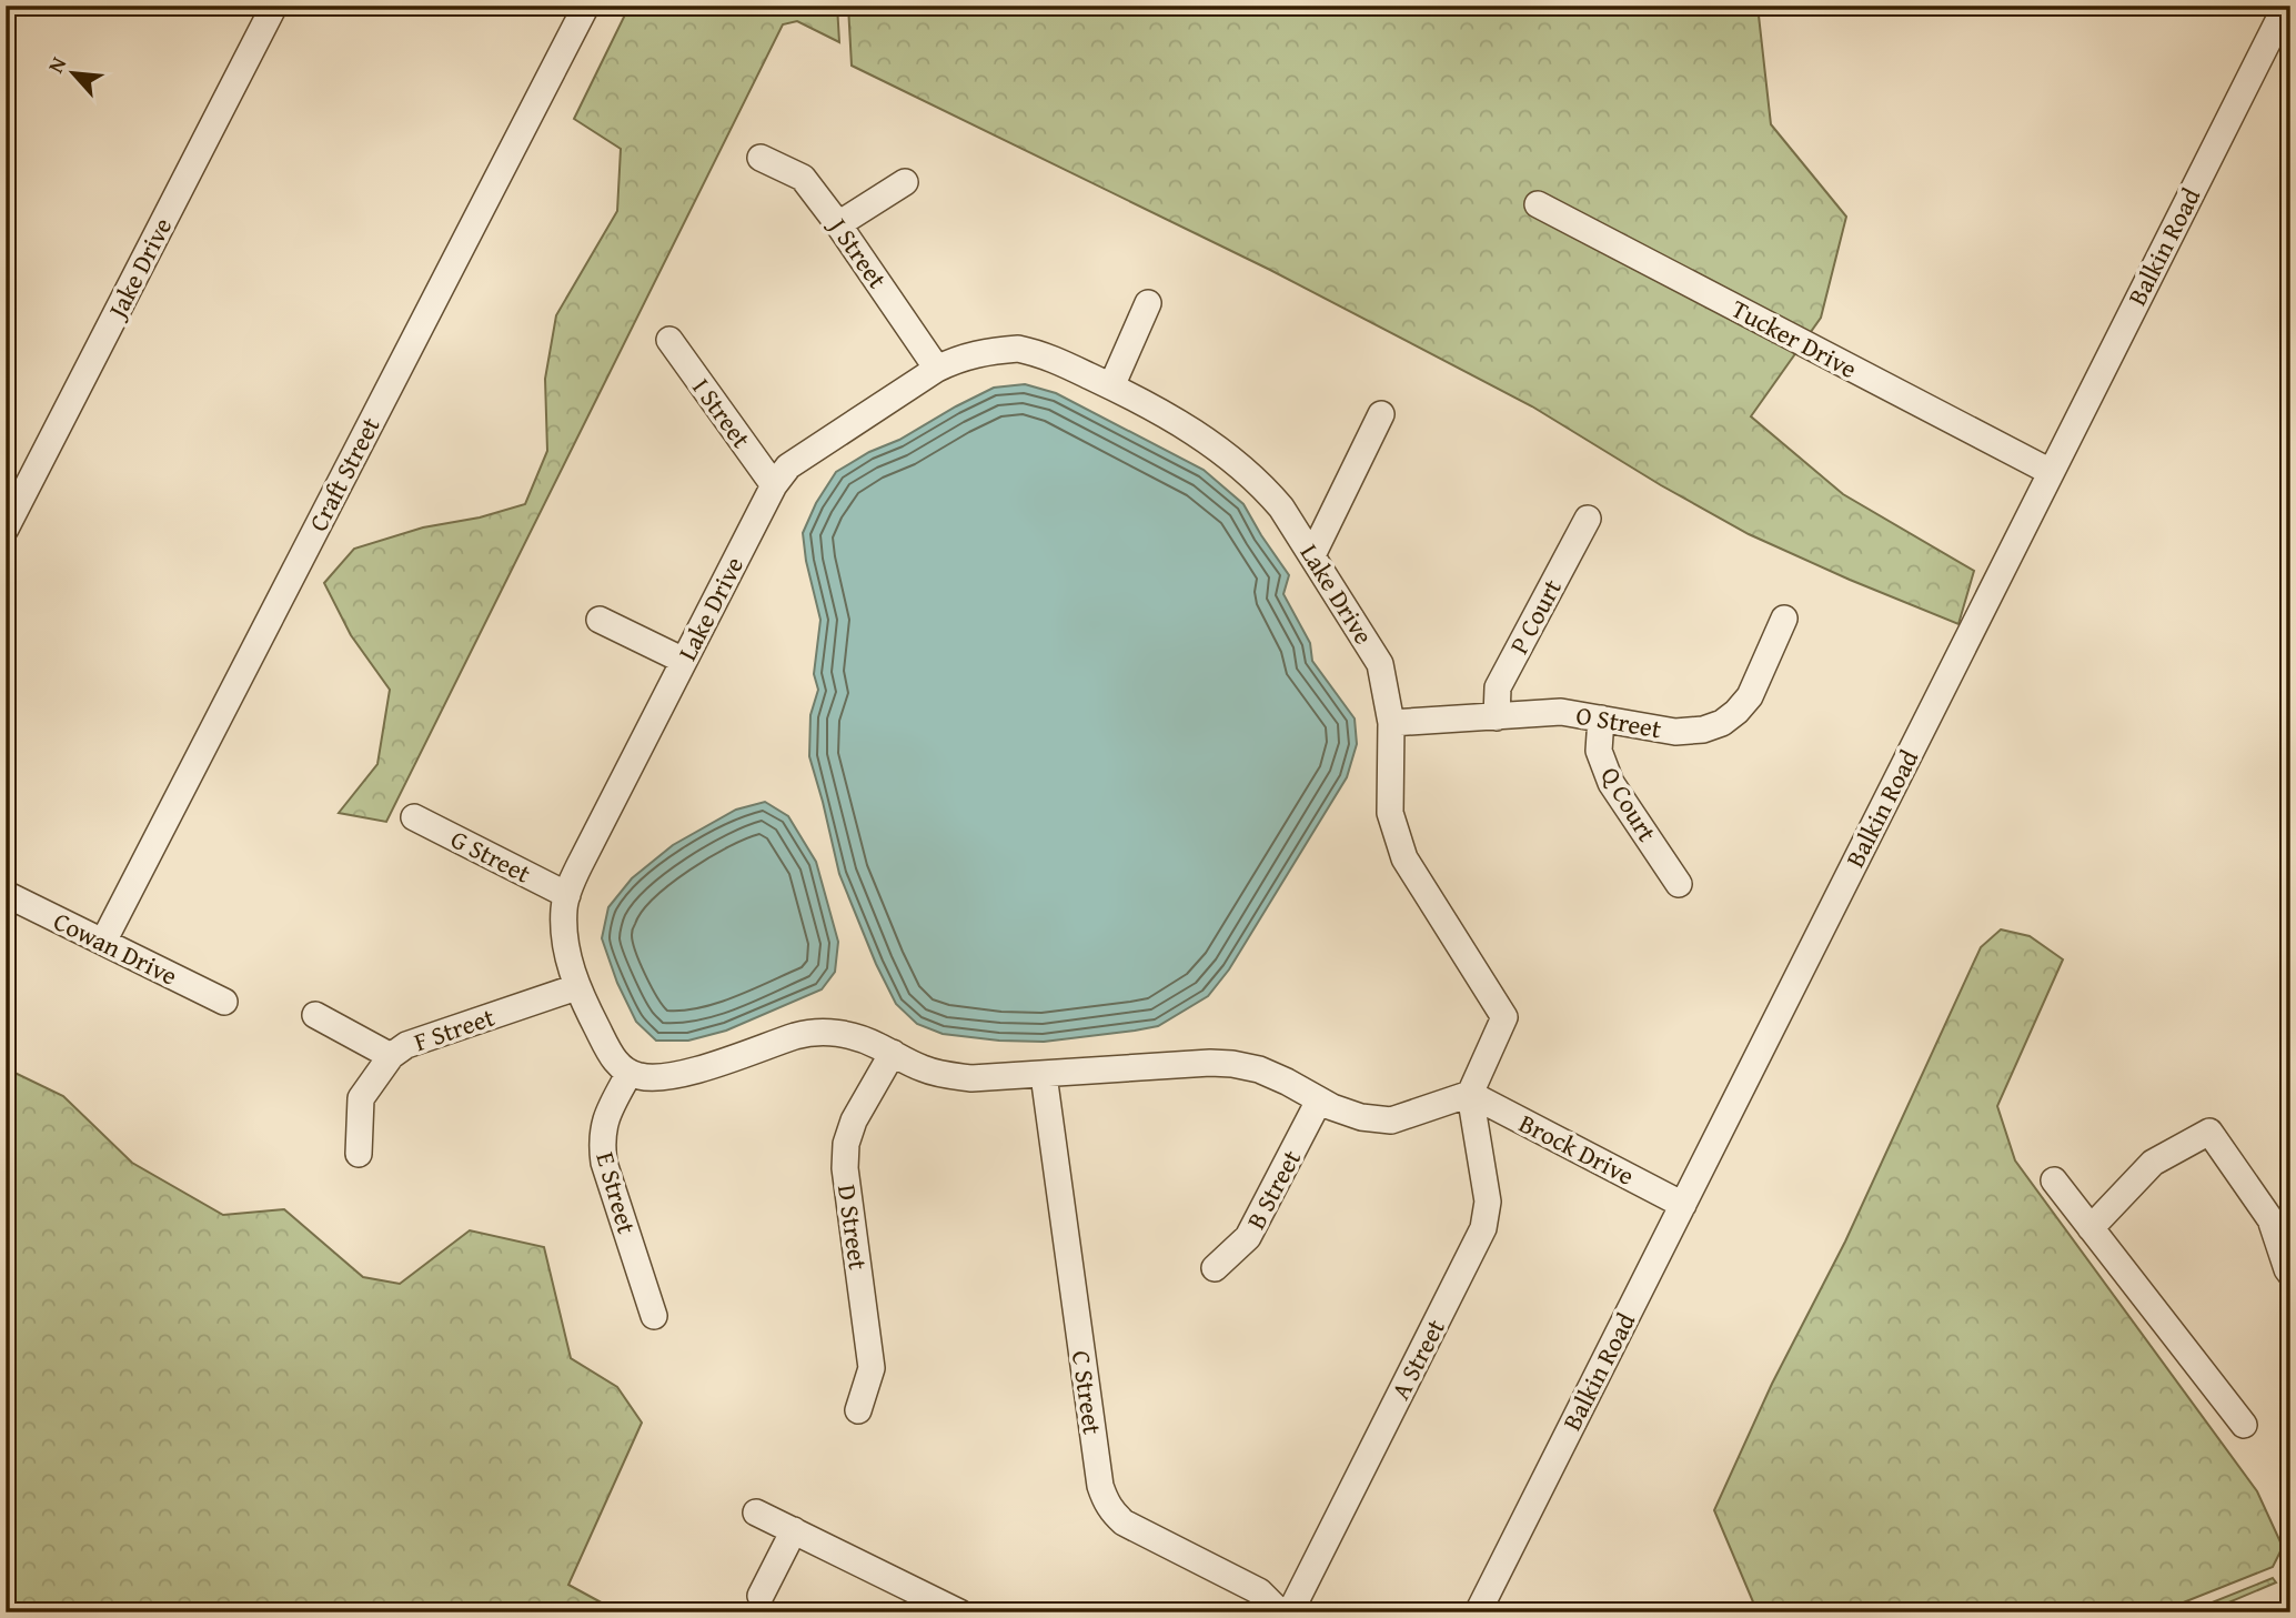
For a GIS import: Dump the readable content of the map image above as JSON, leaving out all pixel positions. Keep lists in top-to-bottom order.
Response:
{
  "streets": {
    "street": [
      "Balkin Road",
      "J Street",
      "Jake Drive",
      "Tucker Drive",
      "I Street",
      "Craft Street",
      "Lake Drive",
      "P Court",
      "O Street",
      "Q Court",
      "G Street",
      "Cowan Drive",
      "F Street",
      "Brock Drive",
      "B Street",
      "E Street",
      "D Street",
      "A Street",
      "C Street"
    ]
  },
  "crossings": [
    ["Balkin Road", "Tucker Drive"],
    ["Balkin Road", "Brock Drive"],
    ["J Street", "Lake Drive"],
    ["I Street", "Lake Drive"],
    ["Craft Street", "Cowan Drive"],
    ["Lake Drive", "O Street"],
    ["Lake Drive", "G Street"],
    ["Lake Drive", "F Street"],
    ["Lake Drive", "Brock Drive"],
    ["Lake Drive", "E Street"],
    ["Lake Drive", "A Street"],
    ["P Court", "O Street"],
    ["O Street", "Q Court"],
    ["Brock Drive", "A Street"]
  ],
  "north": "top left"
}
